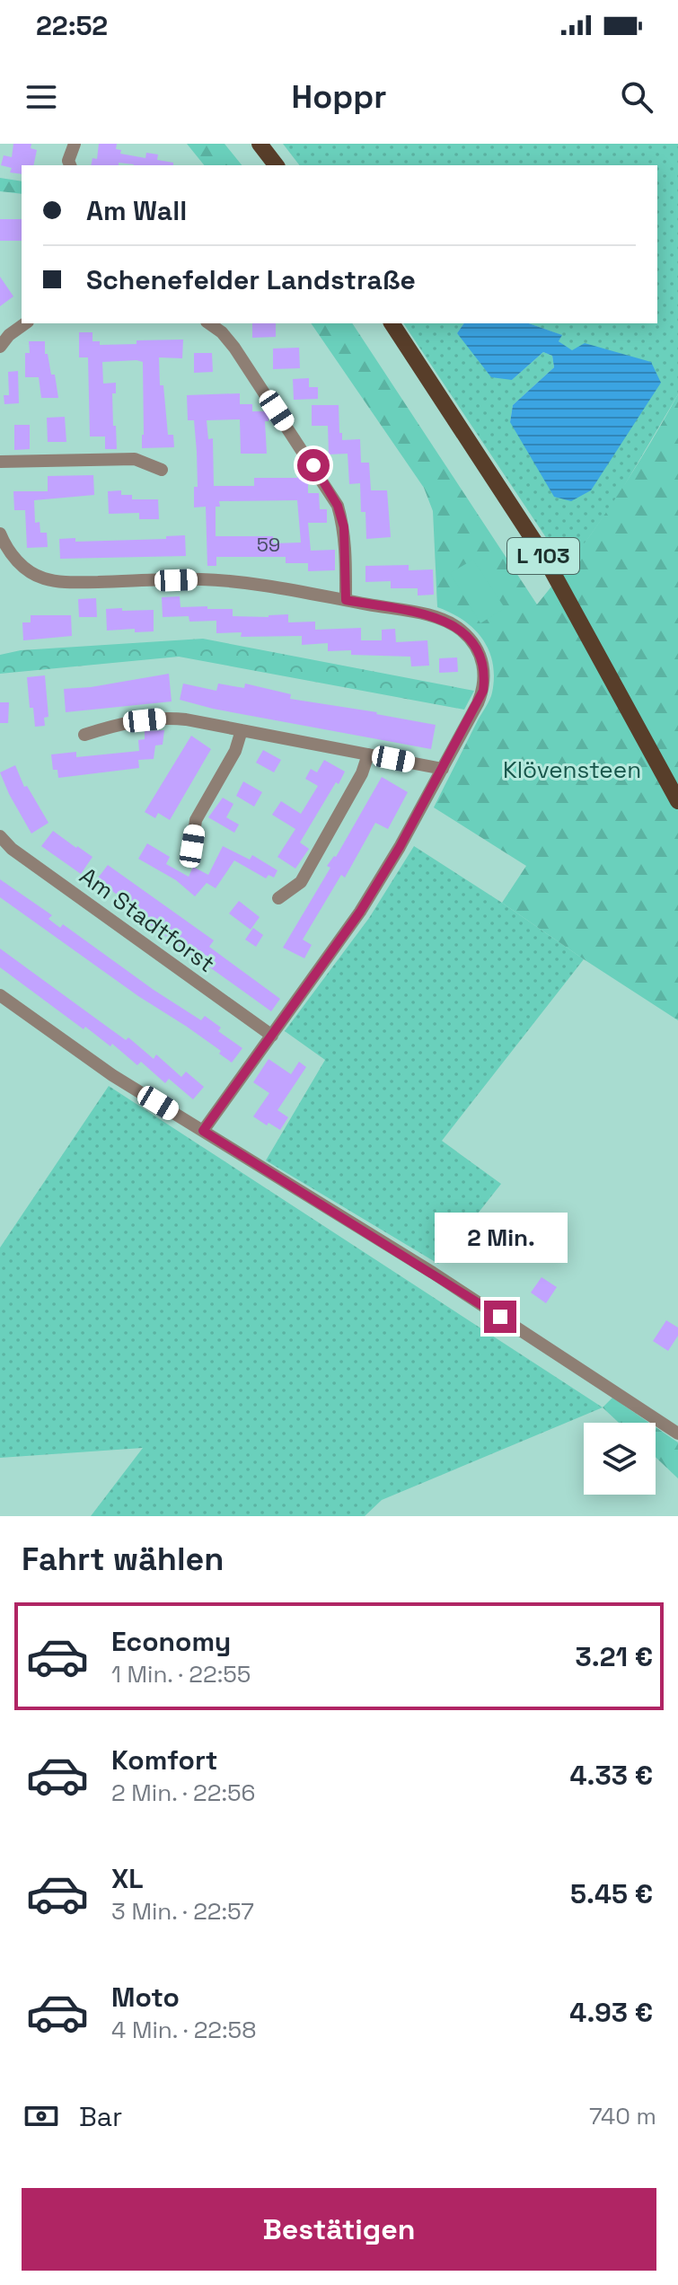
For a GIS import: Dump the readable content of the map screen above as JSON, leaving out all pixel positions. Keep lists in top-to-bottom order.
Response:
{
  "streets": {
    "main road": ["L 103"],
    "street": ["Am Stadtforst"]
  },
  "parks": ["Klövensteen"],
  "house_numbers": ["59"],
  "page": {
    "status": "22:52",
    "header": "Hoppr",
    "banner": ["Am Wall", "Schenefelder Landstraße"],
    "bubble": "2 Min.",
    "heading": "Fahrt wählen",
    "list": [
      {
        "name": "Economy",
        "note": "1 Min. · 22:55",
        "value": "3.21 €"
      },
      {
        "name": "Komfort",
        "note": "2 Min. · 22:56",
        "value": "4.33 €"
      },
      {
        "name": "XL",
        "note": "3 Min. · 22:57",
        "value": "5.45 €"
      },
      {
        "name": "Moto",
        "note": "4 Min. · 22:58",
        "value": "4.93 €"
      }
    ],
    "pay": ["Bar", "740 m"],
    "buttons": "Bestätigen"
  }
}
